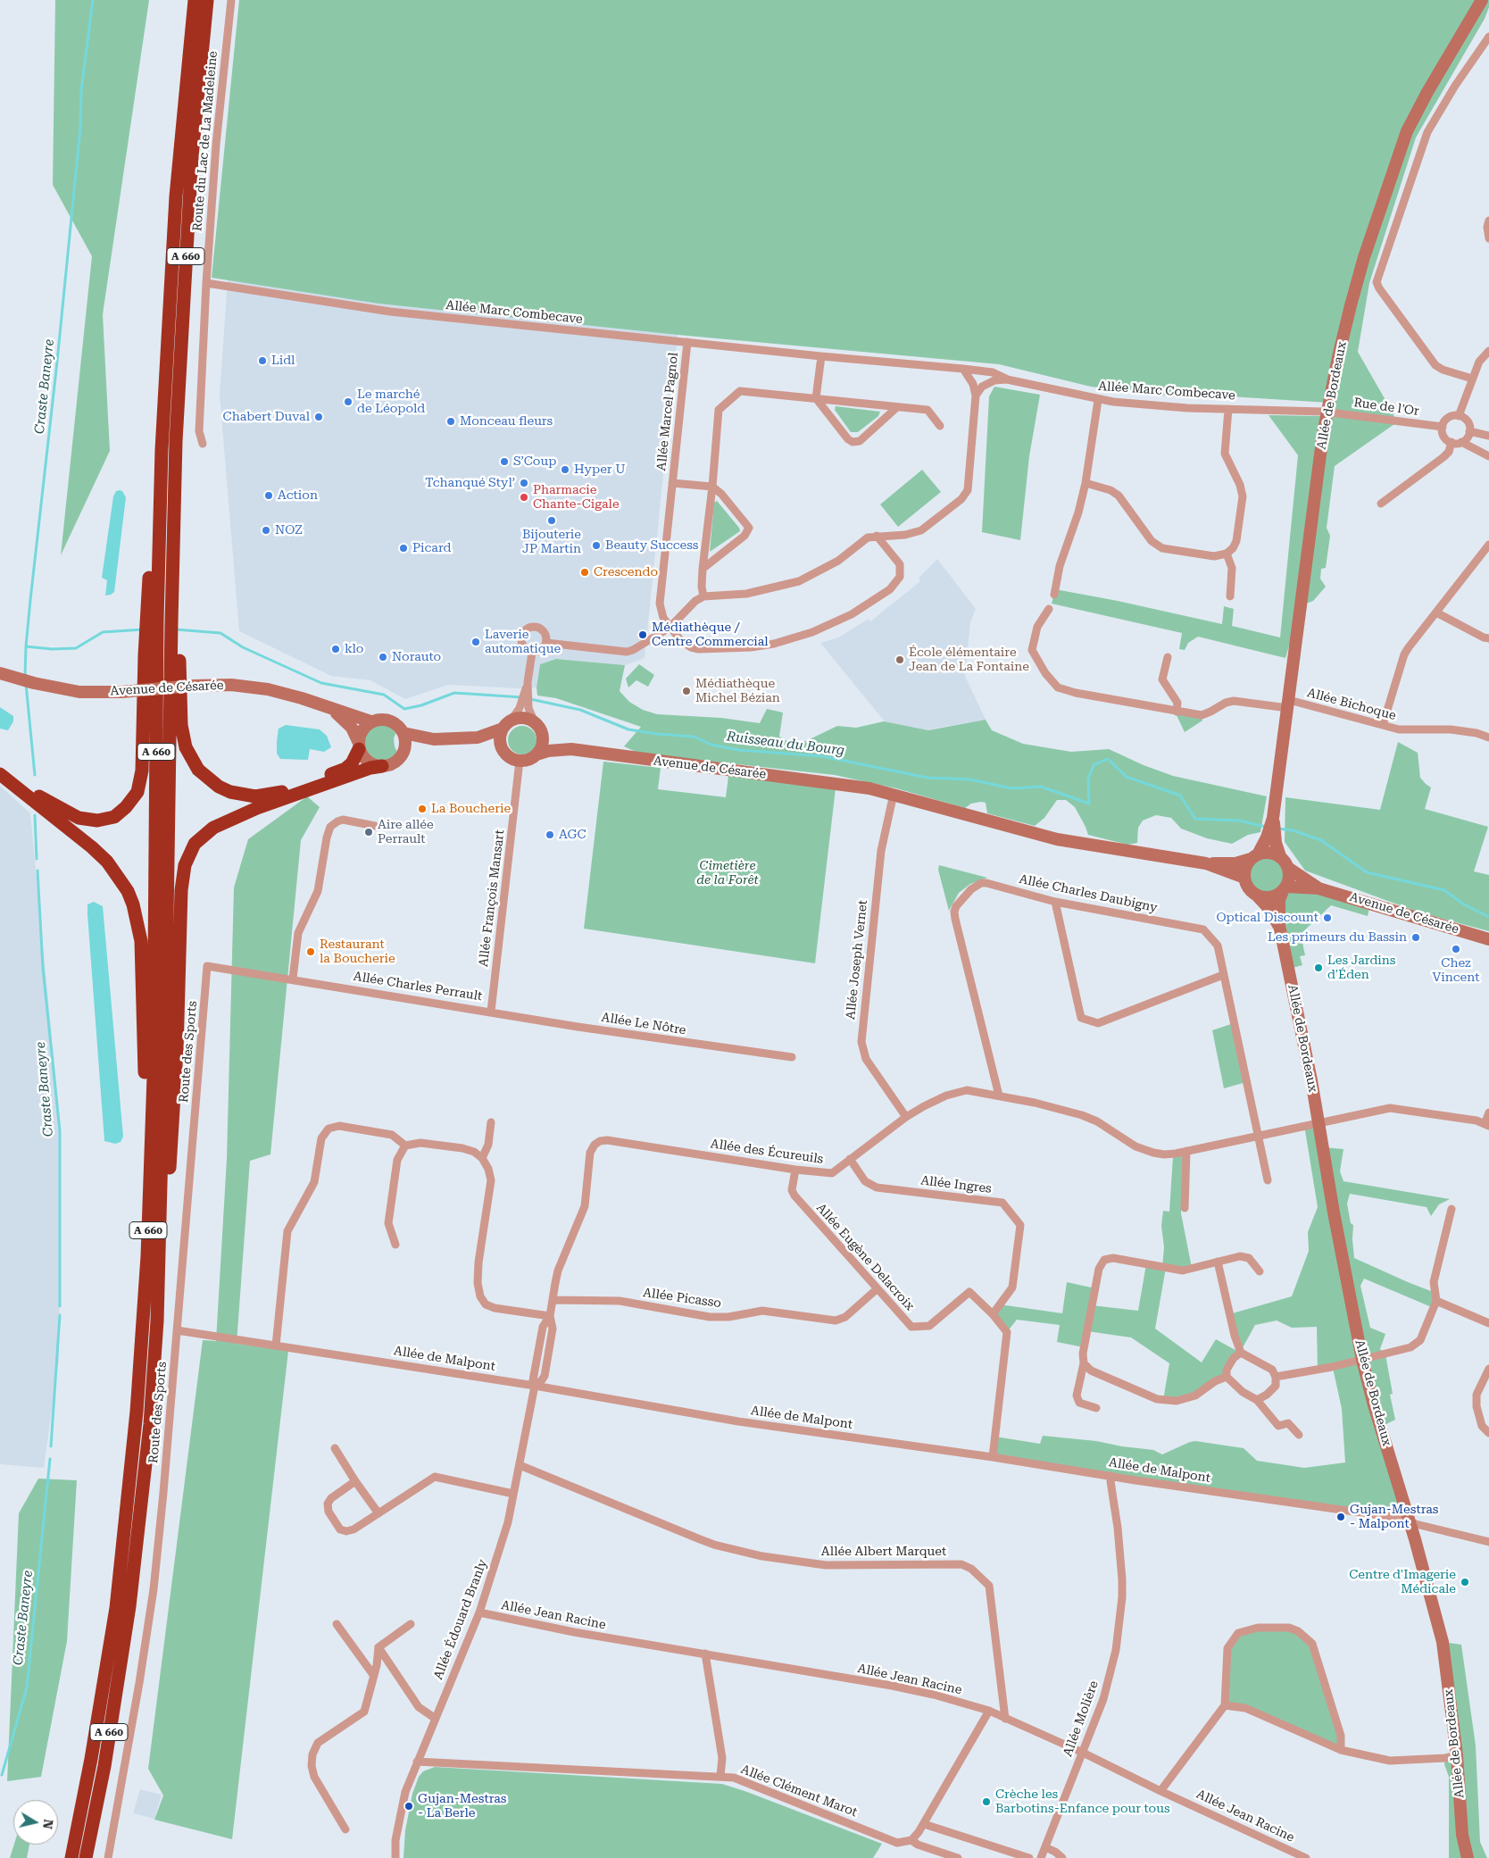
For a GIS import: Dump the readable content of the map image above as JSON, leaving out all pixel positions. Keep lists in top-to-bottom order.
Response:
{
  "streets": {
    "highway": ["A 660"],
    "main road": ["Allée de Bordeaux", "Avenue de Césarée"],
    "street": [
      "Route du Lac de La Madeleine",
      "Allée Marc Combecave",
      "Rue de l'Or",
      "Allée Marcel Pagnol",
      "Allée Bichoque",
      "Allée Charles Daubigny",
      "Allée François Mansart",
      "Allée Joseph Vernet",
      "Allée Charles Perrault",
      "Allée Le Nôtre",
      "Route des Sports",
      "Allée des Écureuils",
      "Allée Ingres",
      "Allée Eugène Delacroix",
      "Allée Picasso",
      "Allée de Malpont",
      "Allée Albert Marquet",
      "Allée Jean Racine",
      "Allée Édouard Branly",
      "Allée Molière",
      "Allée Clément Marot"
    ]
  },
  "crossings": [
    ["Route du Lac de La Madeleine", "Allée Marc Combecave"],
    ["Allée Marc Combecave", "Allée de Bordeaux"],
    ["Allée Marc Combecave", "Rue de l'Or"],
    ["Allée Marc Combecave", "Allée Marcel Pagnol"],
    ["Allée de Bordeaux", "Rue de l'Or"],
    ["Allée de Bordeaux", "Avenue de Césarée"],
    ["Allée de Bordeaux", "Allée Bichoque"],
    ["Allée de Bordeaux", "Allée des Écureuils"],
    ["Allée de Bordeaux", "Allée de Malpont"],
    ["Avenue de Césarée", "Allée François Mansart"],
    ["Avenue de Césarée", "Allée Joseph Vernet"],
    ["Allée Charles Daubigny", "Allée des Écureuils"],
    ["Allée François Mansart", "Allée Charles Perrault"],
    ["Allée François Mansart", "Allée Le Nôtre"],
    ["Allée Joseph Vernet", "Allée des Écureuils"],
    ["Allée Charles Perrault", "Allée Le Nôtre"],
    ["Allée Charles Perrault", "Route des Sports"],
    ["Route des Sports", "Allée de Malpont"],
    ["Allée des Écureuils", "Allée Ingres"],
    ["Allée des Écureuils", "Allée Eugène Delacroix"],
    ["Allée des Écureuils", "Allée Picasso"],
    ["Allée des Écureuils", "Allée de Malpont"],
    ["Allée des Écureuils", "Allée Édouard Branly"],
    ["Allée Ingres", "Allée Eugène Delacroix"],
    ["Allée Eugène Delacroix", "Allée Picasso"],
    ["Allée Eugène Delacroix", "Allée de Malpont"],
    ["Allée de Malpont", "Allée Édouard Branly"],
    ["Allée de Malpont", "Allée Molière"],
    ["Allée Albert Marquet", "Allée Jean Racine"],
    ["Allée Albert Marquet", "Allée Édouard Branly"],
    ["Allée Jean Racine", "Allée Édouard Branly"],
    ["Allée Jean Racine", "Allée Molière"],
    ["Allée Édouard Branly", "Allée Clément Marot"]
  ],
  "water": ["Craste Baneyre", "Ruisseau du Bourg"],
  "parks": ["Cimetière de la Forêt"],
  "places": [
    "Lidl",
    "Le marché de Léopold",
    "Chabert Duval",
    "Monceau fleurs",
    "S’Coup",
    "Hyper U",
    "Tchanqué Styl’",
    "Action",
    "Pharmacie Chante-Cigale",
    "Bijouterie JP Martin",
    "NOZ",
    "Beauty Success",
    "Picard",
    "Crescendo",
    "Médiathèque / Centre Commercial",
    "Laverie automatique",
    "klo",
    "Norauto",
    "École élémentaire Jean de La Fontaine",
    "Médiathèque Michel Bézian",
    "La Boucherie",
    "Aire allée Perrault",
    "AGC",
    "Optical Discount",
    "Les primeurs du Bassin",
    "Chez Vincent",
    "Restaurant la Boucherie",
    "Les Jardins d'Éden",
    "Gujan-Mestras - Malpont",
    "Centre d'Imagerie Médicale",
    "Crèche les Barbotins-Enfance pour tous",
    "Gujan-Mestras - La Berle"
  ],
  "north": "right"
}
